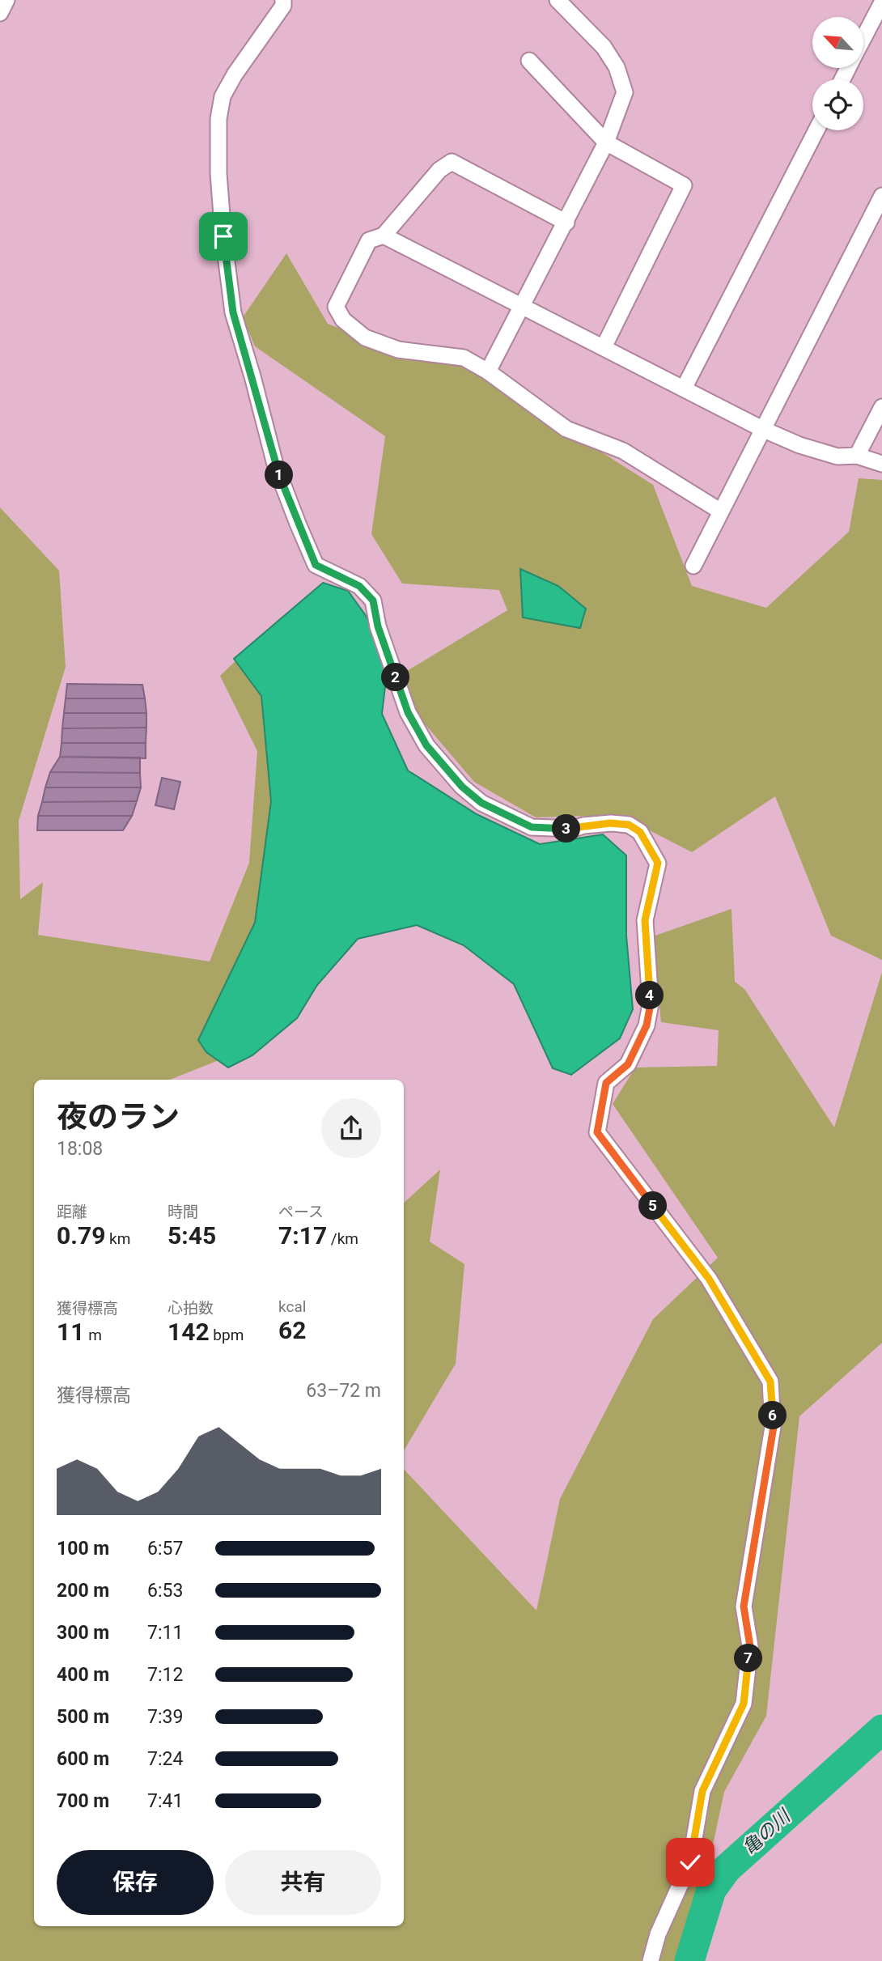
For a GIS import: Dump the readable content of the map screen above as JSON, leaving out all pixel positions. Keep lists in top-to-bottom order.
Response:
{
  "water": ["亀の川"],
  "north": "top left",
  "page": {
    "pins": [
      "1",
      "2",
      "3",
      "4",
      "5",
      "6",
      "7"
    ],
    "heading": ["夜のラン", "18:08"],
    "stats": [
      ["距離", "0.79 km"],
      ["時間", "5:45"],
      ["ペース", "7:17 /km"],
      ["獲得標高", "11 m"],
      ["心拍数", "142 bpm"],
      ["kcal", "62"]
    ],
    "chart": ["獲得標高", "63–72 m"],
    "list": [
      {
        "name": "100 m",
        "note": "6:57"
      },
      {
        "name": "200 m",
        "note": "6:53"
      },
      {
        "name": "300 m",
        "note": "7:11"
      },
      {
        "name": "400 m",
        "note": "7:12"
      },
      {
        "name": "500 m",
        "note": "7:39"
      },
      {
        "name": "600 m",
        "note": "7:24"
      },
      {
        "name": "700 m",
        "note": "7:41"
      }
    ],
    "buttons": ["保存", "共有"]
  }
}
